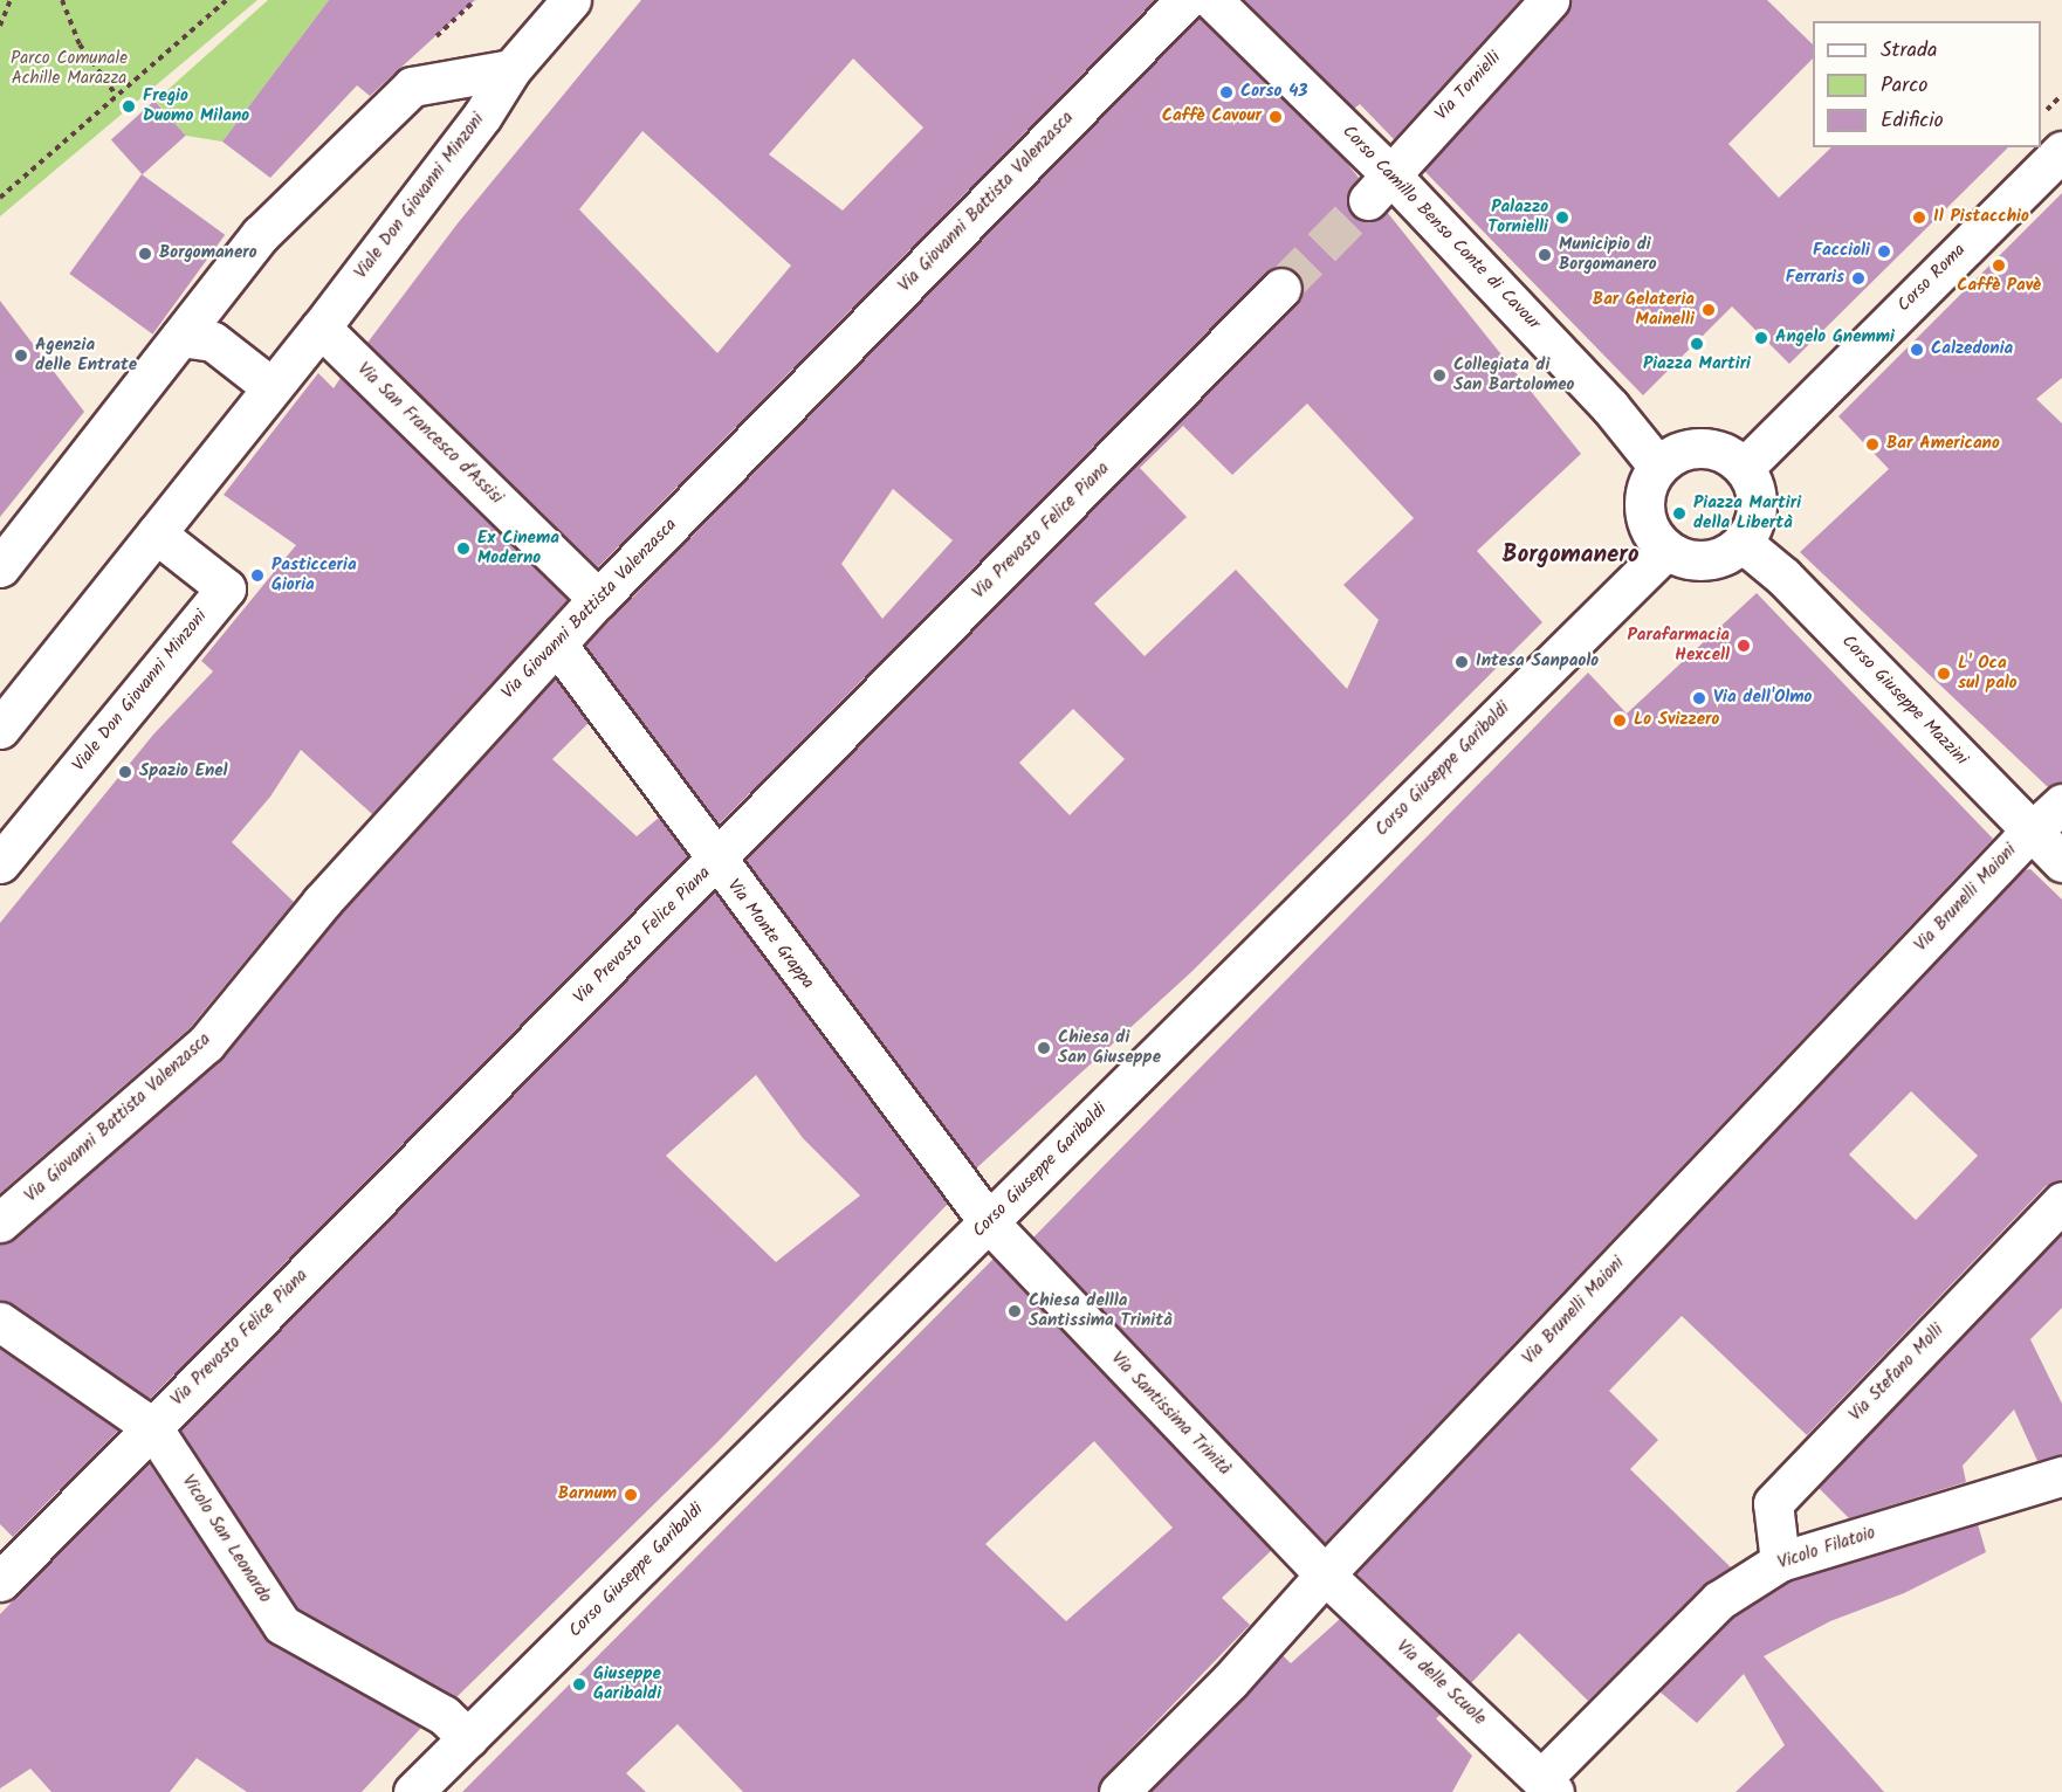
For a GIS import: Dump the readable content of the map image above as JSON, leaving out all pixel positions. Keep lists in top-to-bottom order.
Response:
{
  "streets": {
    "street": [
      "Via Tornielli",
      "Viale Don Giovanni Minzoni",
      "Via Giovanni Battista Valenzasca",
      "Corso Camillo Benso Conte di Cavour",
      "Corso Roma",
      "Via San Francesco d'Assisi",
      "Via Prevosto Felice Piana",
      "Corso Giuseppe Mazzini",
      "Corso Giuseppe Garibaldi",
      "Via Brunelli Maioni",
      "Via Monte Grappa",
      "Via Stefano Molli",
      "Via Santissima Trinità",
      "Vicolo San Leonardo",
      "Vicolo Filatoio",
      "Via delle Scuole"
    ]
  },
  "crossings": [
    ["Via Tornielli", "Corso Camillo Benso Conte di Cavour"],
    ["Viale Don Giovanni Minzoni", "Via San Francesco d'Assisi"],
    ["Via Giovanni Battista Valenzasca", "Via San Francesco d'Assisi"],
    ["Via Giovanni Battista Valenzasca", "Via Monte Grappa"],
    ["Corso Camillo Benso Conte di Cavour", "Corso Roma"],
    ["Corso Camillo Benso Conte di Cavour", "Corso Giuseppe Mazzini"],
    ["Corso Camillo Benso Conte di Cavour", "Corso Giuseppe Garibaldi"],
    ["Corso Roma", "Corso Giuseppe Mazzini"],
    ["Corso Roma", "Corso Giuseppe Garibaldi"],
    ["Via Prevosto Felice Piana", "Via Monte Grappa"],
    ["Via Prevosto Felice Piana", "Vicolo San Leonardo"],
    ["Corso Giuseppe Mazzini", "Corso Giuseppe Garibaldi"],
    ["Corso Giuseppe Mazzini", "Via Brunelli Maioni"],
    ["Corso Giuseppe Garibaldi", "Via Monte Grappa"],
    ["Corso Giuseppe Garibaldi", "Via Santissima Trinità"],
    ["Corso Giuseppe Garibaldi", "Vicolo San Leonardo"],
    ["Via Brunelli Maioni", "Via Santissima Trinità"],
    ["Via Brunelli Maioni", "Via delle Scuole"],
    ["Via Monte Grappa", "Via Santissima Trinità"],
    ["Via Stefano Molli", "Vicolo Filatoio"],
    ["Via Santissima Trinità", "Via delle Scuole"],
    ["Vicolo Filatoio", "Via delle Scuole"]
  ],
  "districts": ["Borgomanero"],
  "parks": ["Parco Comunale Achille Marazza"],
  "places": [
    "Corso 43",
    "Fregio Duomo Milano",
    "Caffè Cavour",
    "Palazzo Tornielli",
    "Il Pistacchio",
    "Faccioli",
    "Borgomanero",
    "Municipio di Borgomanero",
    "Caffè Pavè",
    "Ferraris",
    "Bar Gelateria Mainelli",
    "Angelo Gnemmi",
    "Piazza Martiri",
    "Calzedonia",
    "Agenzia delle Entrate",
    "Collegiata di San Bartolomeo",
    "Bar Americano",
    "Piazza Martiri della Libertà",
    "Ex Cinema Moderno",
    "Pasticceria Gioria",
    "Parafarmacia Hexcell",
    "Intesa Sanpaolo",
    "L' Oca sul palo",
    "Via dell'Olmo",
    "Lo Svizzero",
    "Spazio Enel",
    "Chiesa di San Giuseppe",
    "Chiesa dellla Santissima Trinità",
    "Barnum",
    "Giuseppe Garibaldi"
  ],
  "legend": ["Strada", "Parco", "Edificio"]
}
